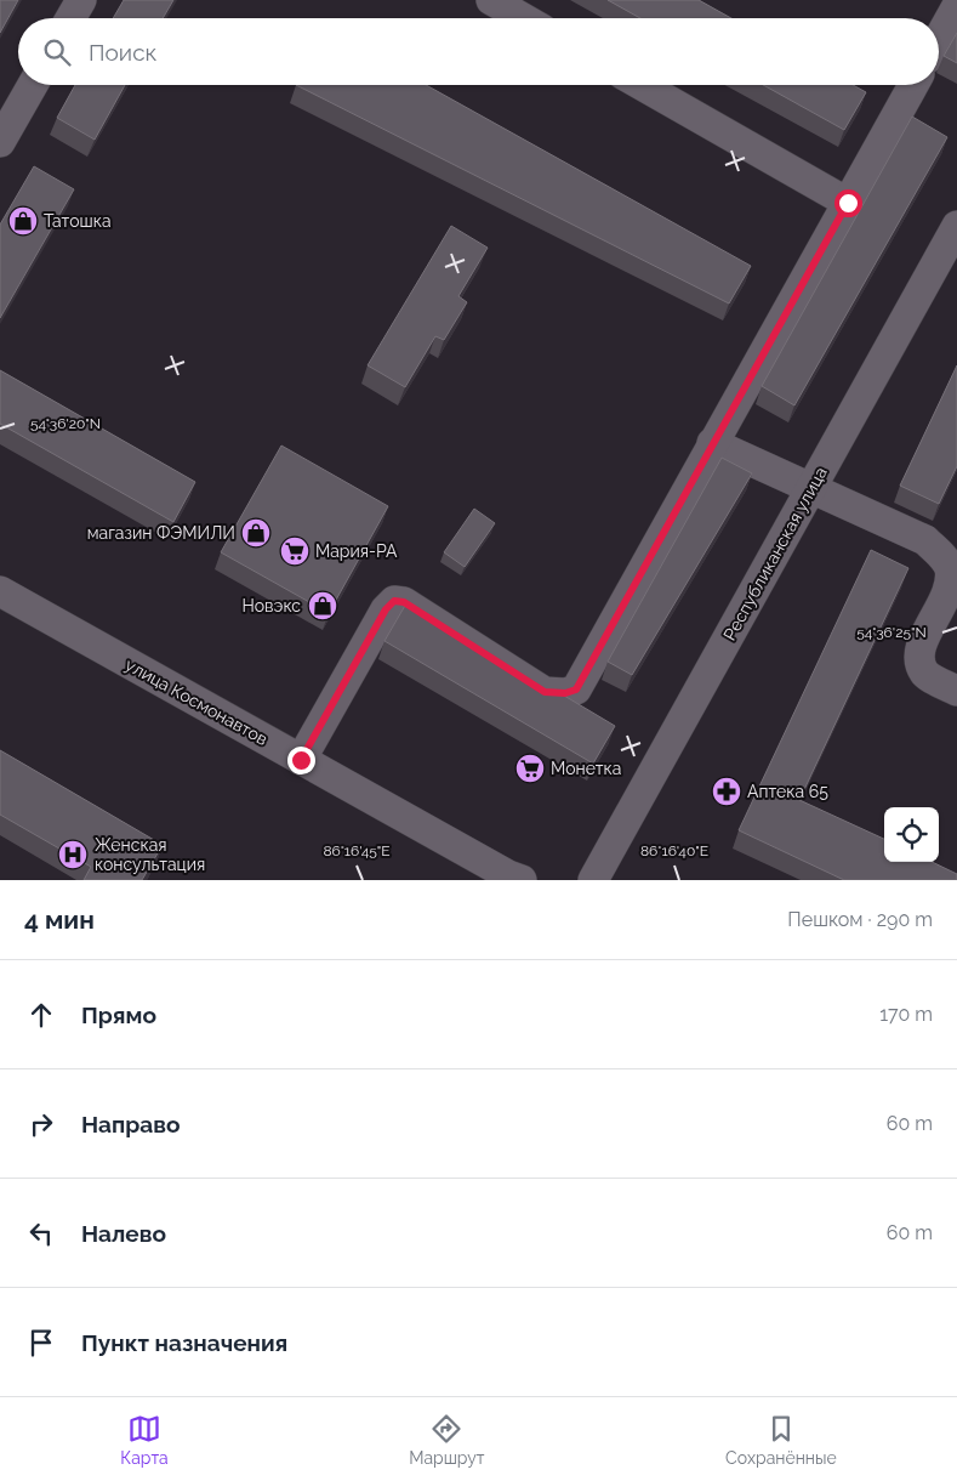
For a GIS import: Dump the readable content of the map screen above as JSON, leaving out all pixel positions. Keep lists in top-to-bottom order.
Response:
{
  "streets": {
    "street": ["Республиканская улица", "улица Космонавтов"]
  },
  "places": {
    "shop": ["Татошка", "магазин ФЭМИЛИ", "Новэкс"],
    "supermarket": ["Мария-РА", "Монетка"],
    "pharmacy": ["Аптека 65"],
    "hospital": ["Женская консультация"]
  },
  "page": {
    "search": "Поиск",
    "heading": ["4 мин", "Пешком · 290 m"],
    "list": [
      ["Прямо", "170 m"],
      ["Направо", "60 m"],
      ["Налево", "60 m"],
      "Пункт назначения"
    ],
    "nav": ["Карта", "Маршрут", "Сохранённые"]
  },
  "coordinates": [
    "54°36'20\"N",
    "54°36'25\"N",
    "86°16'45\"E",
    "86°16'40\"E"
  ]
}
